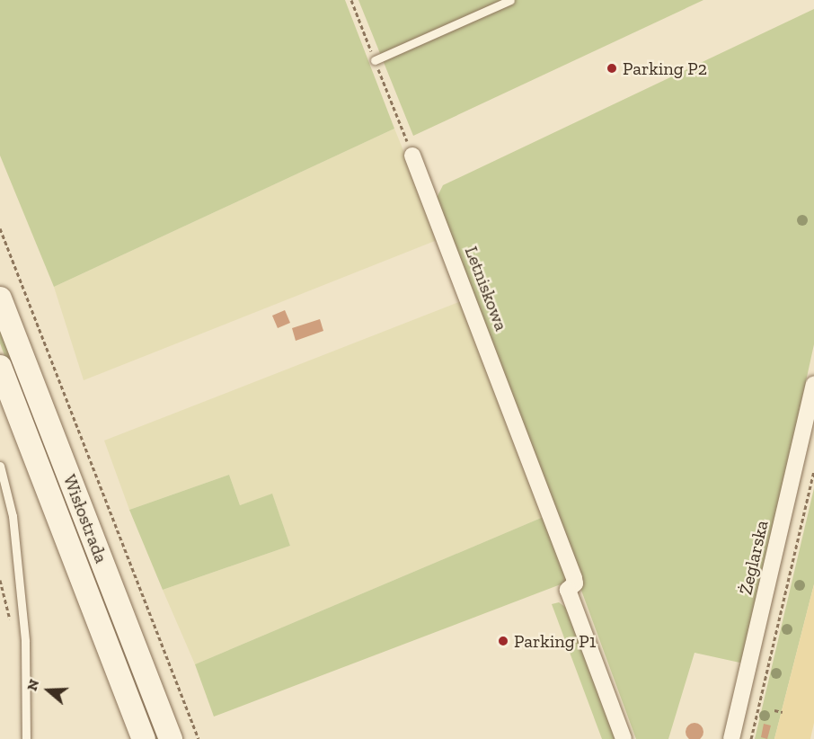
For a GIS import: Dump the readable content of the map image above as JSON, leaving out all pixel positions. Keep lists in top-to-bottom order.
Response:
{
  "streets": {
    "main road": ["Wisłostrada"],
    "street": ["Letniskowa", "Żeglarska"]
  },
  "places": ["Parking P2", "Parking P1"],
  "north": "left"
}
